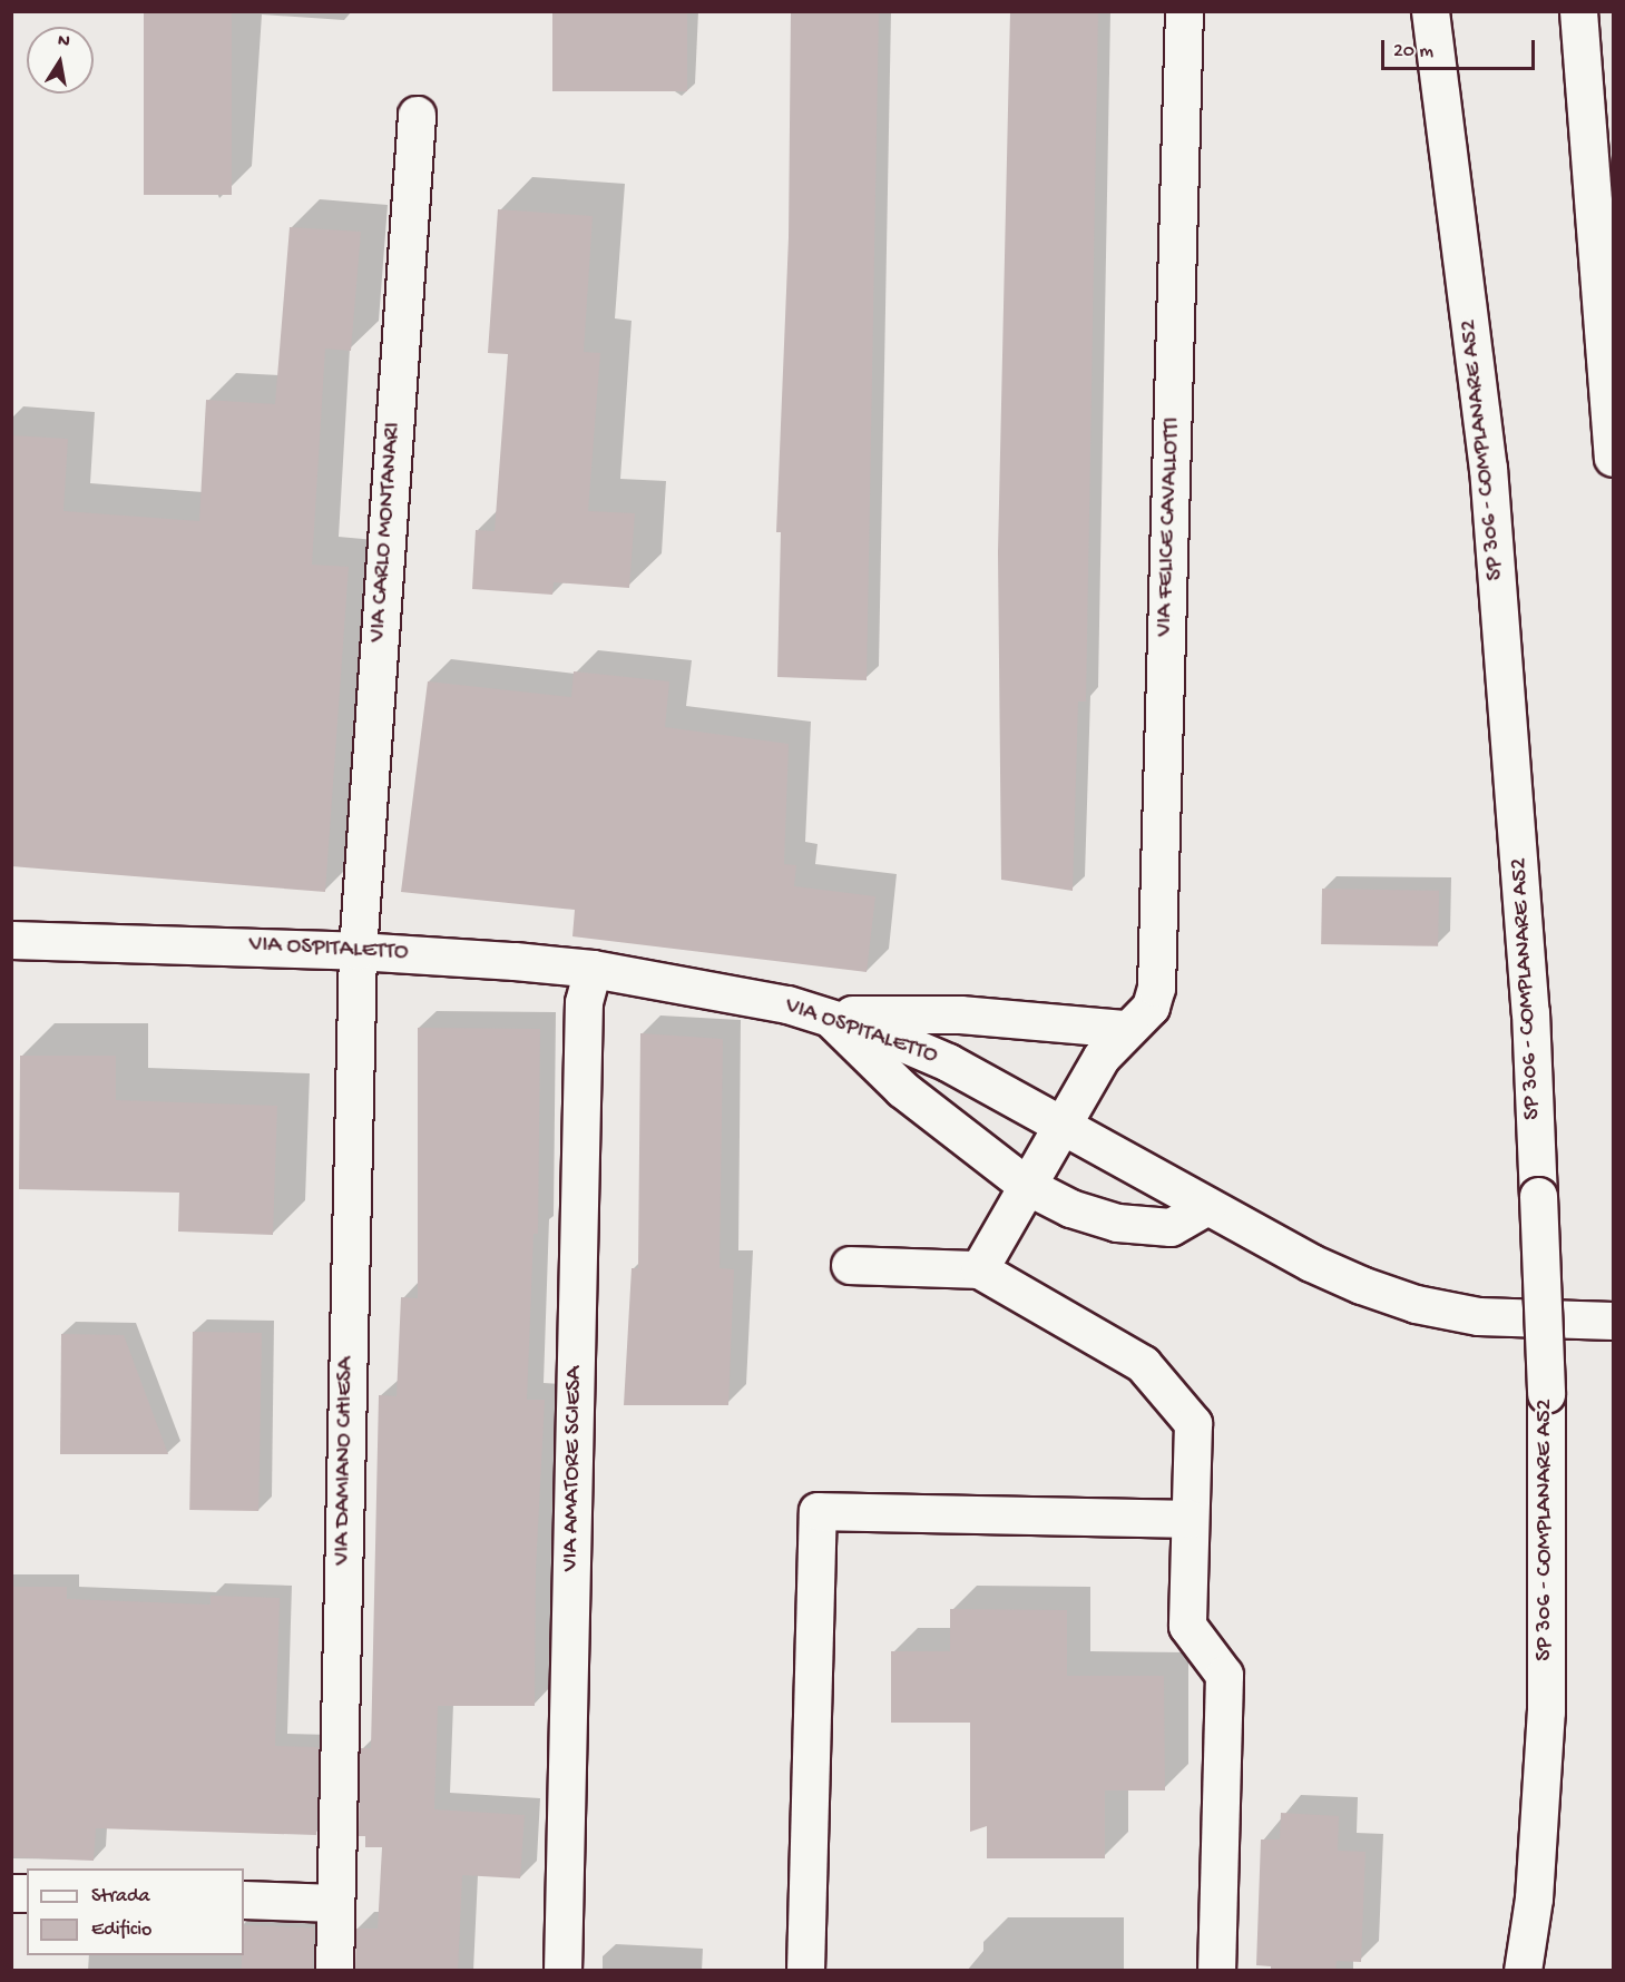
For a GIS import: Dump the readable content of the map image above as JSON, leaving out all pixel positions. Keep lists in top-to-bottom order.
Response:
{
  "streets": {
    "main road": [
      "SP 306 - COMPLANARE A52",
      "VIA FELICE CAVALLOTTI",
      "VIA CARLO MONTANARI",
      "VIA OSPITALETTO",
      "VIA DAMIANO CHIESA",
      "VIA AMATORE SCIESA"
    ]
  },
  "crossings": [
    ["VIA FELICE CAVALLOTTI", "VIA OSPITALETTO"],
    ["VIA CARLO MONTANARI", "VIA OSPITALETTO"],
    ["VIA CARLO MONTANARI", "VIA DAMIANO CHIESA"],
    ["VIA OSPITALETTO", "VIA DAMIANO CHIESA"],
    ["VIA OSPITALETTO", "VIA AMATORE SCIESA"]
  ],
  "legend": ["Strada", "Edificio"],
  "scale_bar": "20 m",
  "north": "top"
}
